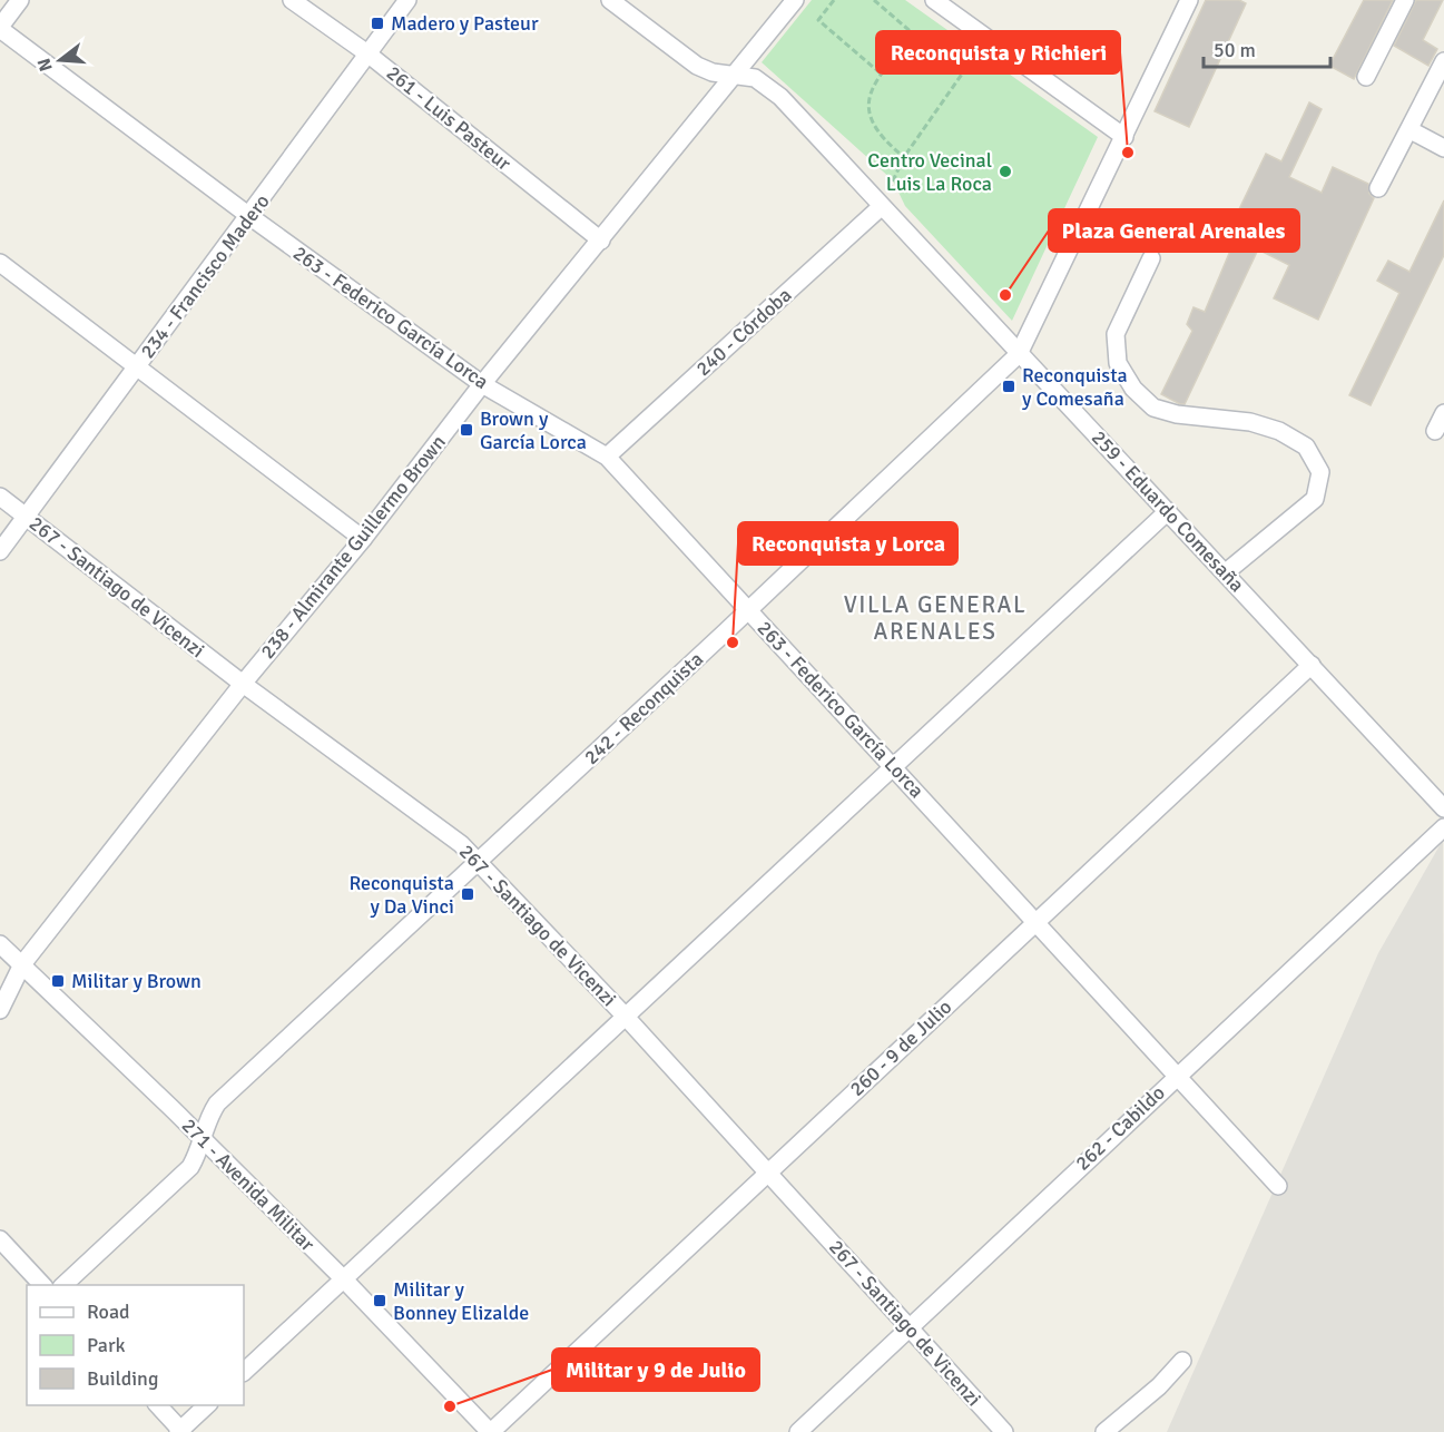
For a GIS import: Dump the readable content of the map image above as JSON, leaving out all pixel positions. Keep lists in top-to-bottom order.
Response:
{
  "streets": {
    "street": [
      "261 - Luis Pasteur",
      "234 - Francisco Madero",
      "263 - Federico García Lorca",
      "240 - Córdoba",
      "259 - Eduardo Comesaña",
      "238 - Almirante Guillermo Brown",
      "267 - Santiago de Vicenzi",
      "242 - Reconquista",
      "260 - 9 de Julio",
      "262 - Cabildo",
      "271 - Avenida Militar"
    ]
  },
  "crossings": [
    ["261 - Luis Pasteur", "234 - Francisco Madero"],
    ["261 - Luis Pasteur", "238 - Almirante Guillermo Brown"],
    ["234 - Francisco Madero", "263 - Federico García Lorca"],
    ["234 - Francisco Madero", "267 - Santiago de Vicenzi"],
    ["263 - Federico García Lorca", "240 - Córdoba"],
    ["263 - Federico García Lorca", "238 - Almirante Guillermo Brown"],
    ["263 - Federico García Lorca", "242 - Reconquista"],
    ["263 - Federico García Lorca", "260 - 9 de Julio"],
    ["263 - Federico García Lorca", "262 - Cabildo"],
    ["240 - Córdoba", "259 - Eduardo Comesaña"],
    ["259 - Eduardo Comesaña", "238 - Almirante Guillermo Brown"],
    ["259 - Eduardo Comesaña", "242 - Reconquista"],
    ["259 - Eduardo Comesaña", "260 - 9 de Julio"],
    ["238 - Almirante Guillermo Brown", "267 - Santiago de Vicenzi"],
    ["238 - Almirante Guillermo Brown", "271 - Avenida Militar"],
    ["267 - Santiago de Vicenzi", "242 - Reconquista"],
    ["267 - Santiago de Vicenzi", "260 - 9 de Julio"],
    ["267 - Santiago de Vicenzi", "262 - Cabildo"],
    ["242 - Reconquista", "271 - Avenida Militar"],
    ["260 - 9 de Julio", "271 - Avenida Militar"]
  ],
  "districts": ["VILLA GENERAL ARENALES"],
  "places": {
    "transit": [
      "Madero y Pasteur",
      "Reconquista y Comesaña",
      "Brown y García Lorca",
      "Reconquista y Da Vinci",
      "Militar y Brown",
      "Militar y Bonney Elizalde"
    ],
    "other": [
      "Reconquista y Richieri",
      "Centro Vecinal Luis La Roca",
      "Plaza General Arenales",
      "Reconquista y Lorca",
      "Militar y 9 de Julio"
    ]
  },
  "legend": ["Road", "Park", "Building"],
  "scale_bar": "50 m",
  "north": "left"
}
